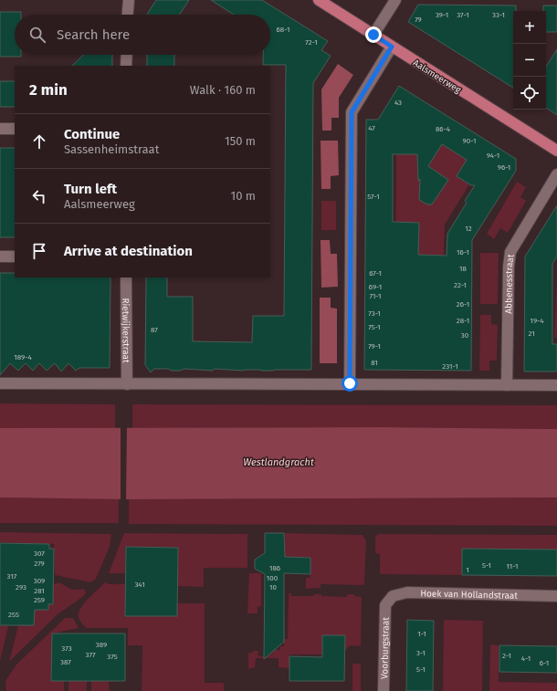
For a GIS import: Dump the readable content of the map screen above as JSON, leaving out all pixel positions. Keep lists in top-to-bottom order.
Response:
{
  "streets": {
    "main road": ["Aalsmeerweg"],
    "street": [
      "Abbenesstraat",
      "Rietwijkerstraat",
      "Hoek van Hollandstraat",
      "Voorburgstraat"
    ]
  },
  "crossings": [
    ["Hoek van Hollandstraat", "Voorburgstraat"]
  ],
  "water": ["Westlandgracht"],
  "house_numbers": [
    "39-1",
    "37-1",
    "33-1",
    "79",
    "68-1",
    "72-1",
    "43",
    "47",
    "86-4",
    "90-1",
    "94-1",
    "96-1",
    "57-1",
    "12",
    "16-1",
    "18",
    "67-1",
    "22-1",
    "69-1",
    "71-1",
    "26-1",
    "73-1",
    "28-1",
    "19-4",
    "75-1",
    "87",
    "21",
    "30",
    "79-1",
    "189-4",
    "81",
    "231-1",
    "307",
    "279",
    "5-1",
    "11-1",
    "186",
    "1",
    "317",
    "100",
    "309",
    "341",
    "293",
    "10",
    "281",
    "259",
    "255",
    "1-1",
    "389",
    "373",
    "3-1",
    "377",
    "2-1",
    "375",
    "4-1",
    "387",
    "6-1",
    "5-1"
  ],
  "page": {
    "map_buttons": ["+", "−"],
    "search": "Search here",
    "heading": ["2 min", "Walk · 160 m"],
    "list": [
      ["Continue", "Sassenheimstraat", "150 m"],
      ["Turn left", "Aalsmeerweg", "10 m"],
      "Arrive at destination"
    ]
  }
}
